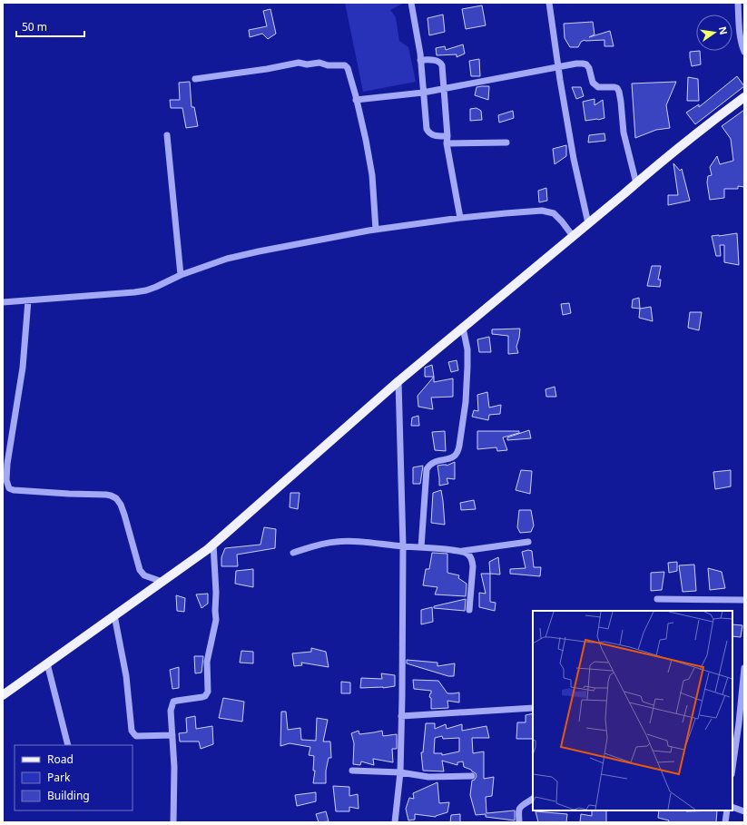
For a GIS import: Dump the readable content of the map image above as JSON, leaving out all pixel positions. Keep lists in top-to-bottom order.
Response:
{
  "legend": ["Road", "Park", "Building"],
  "scale_bar": "50 m",
  "north": "right"
}
